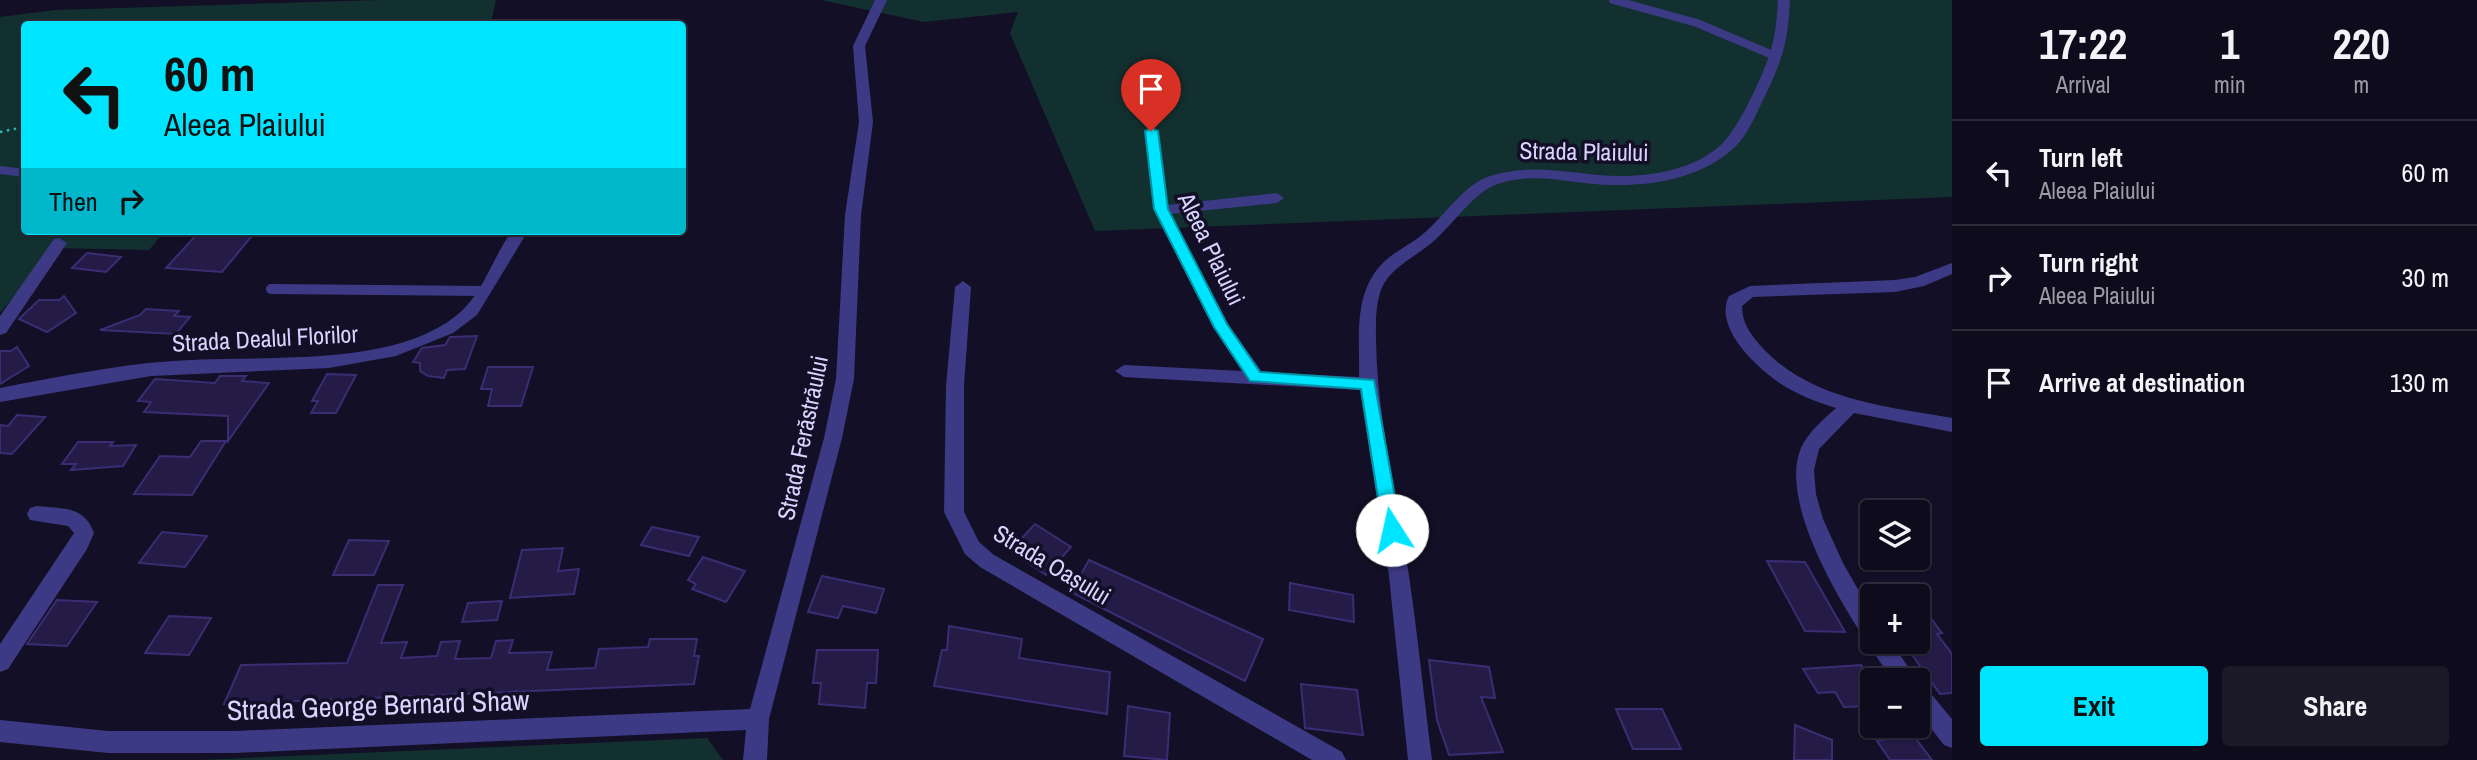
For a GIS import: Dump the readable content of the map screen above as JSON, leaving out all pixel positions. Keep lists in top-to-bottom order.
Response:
{
  "streets": {
    "street": [
      "Strada Plaiului",
      "Aleea Plaiului",
      "Strada Dealul Florilor",
      "Strada Ferăstrăului",
      "Strada Oașului",
      "Strada George Bernard Shaw"
    ]
  },
  "crossings": [
    ["Strada Ferăstrăului", "Strada George Bernard Shaw"]
  ],
  "page": {
    "eta": [
      "17:22",
      "Arrival",
      "1",
      "min",
      "220",
      "m"
    ],
    "turn": ["60 m", "Aleea Plaiului"],
    "list": [
      {
        "name": "Turn left",
        "note": "Aleea Plaiului",
        "value": "60 m"
      },
      {
        "name": "Turn right",
        "note": "Aleea Plaiului",
        "value": "30 m"
      },
      {
        "name": "Arrive at destination",
        "value": "130 m"
      }
    ],
    "then": "Then",
    "map_buttons": ["+", "−"],
    "buttons": ["Exit", "Share"]
  }
}
